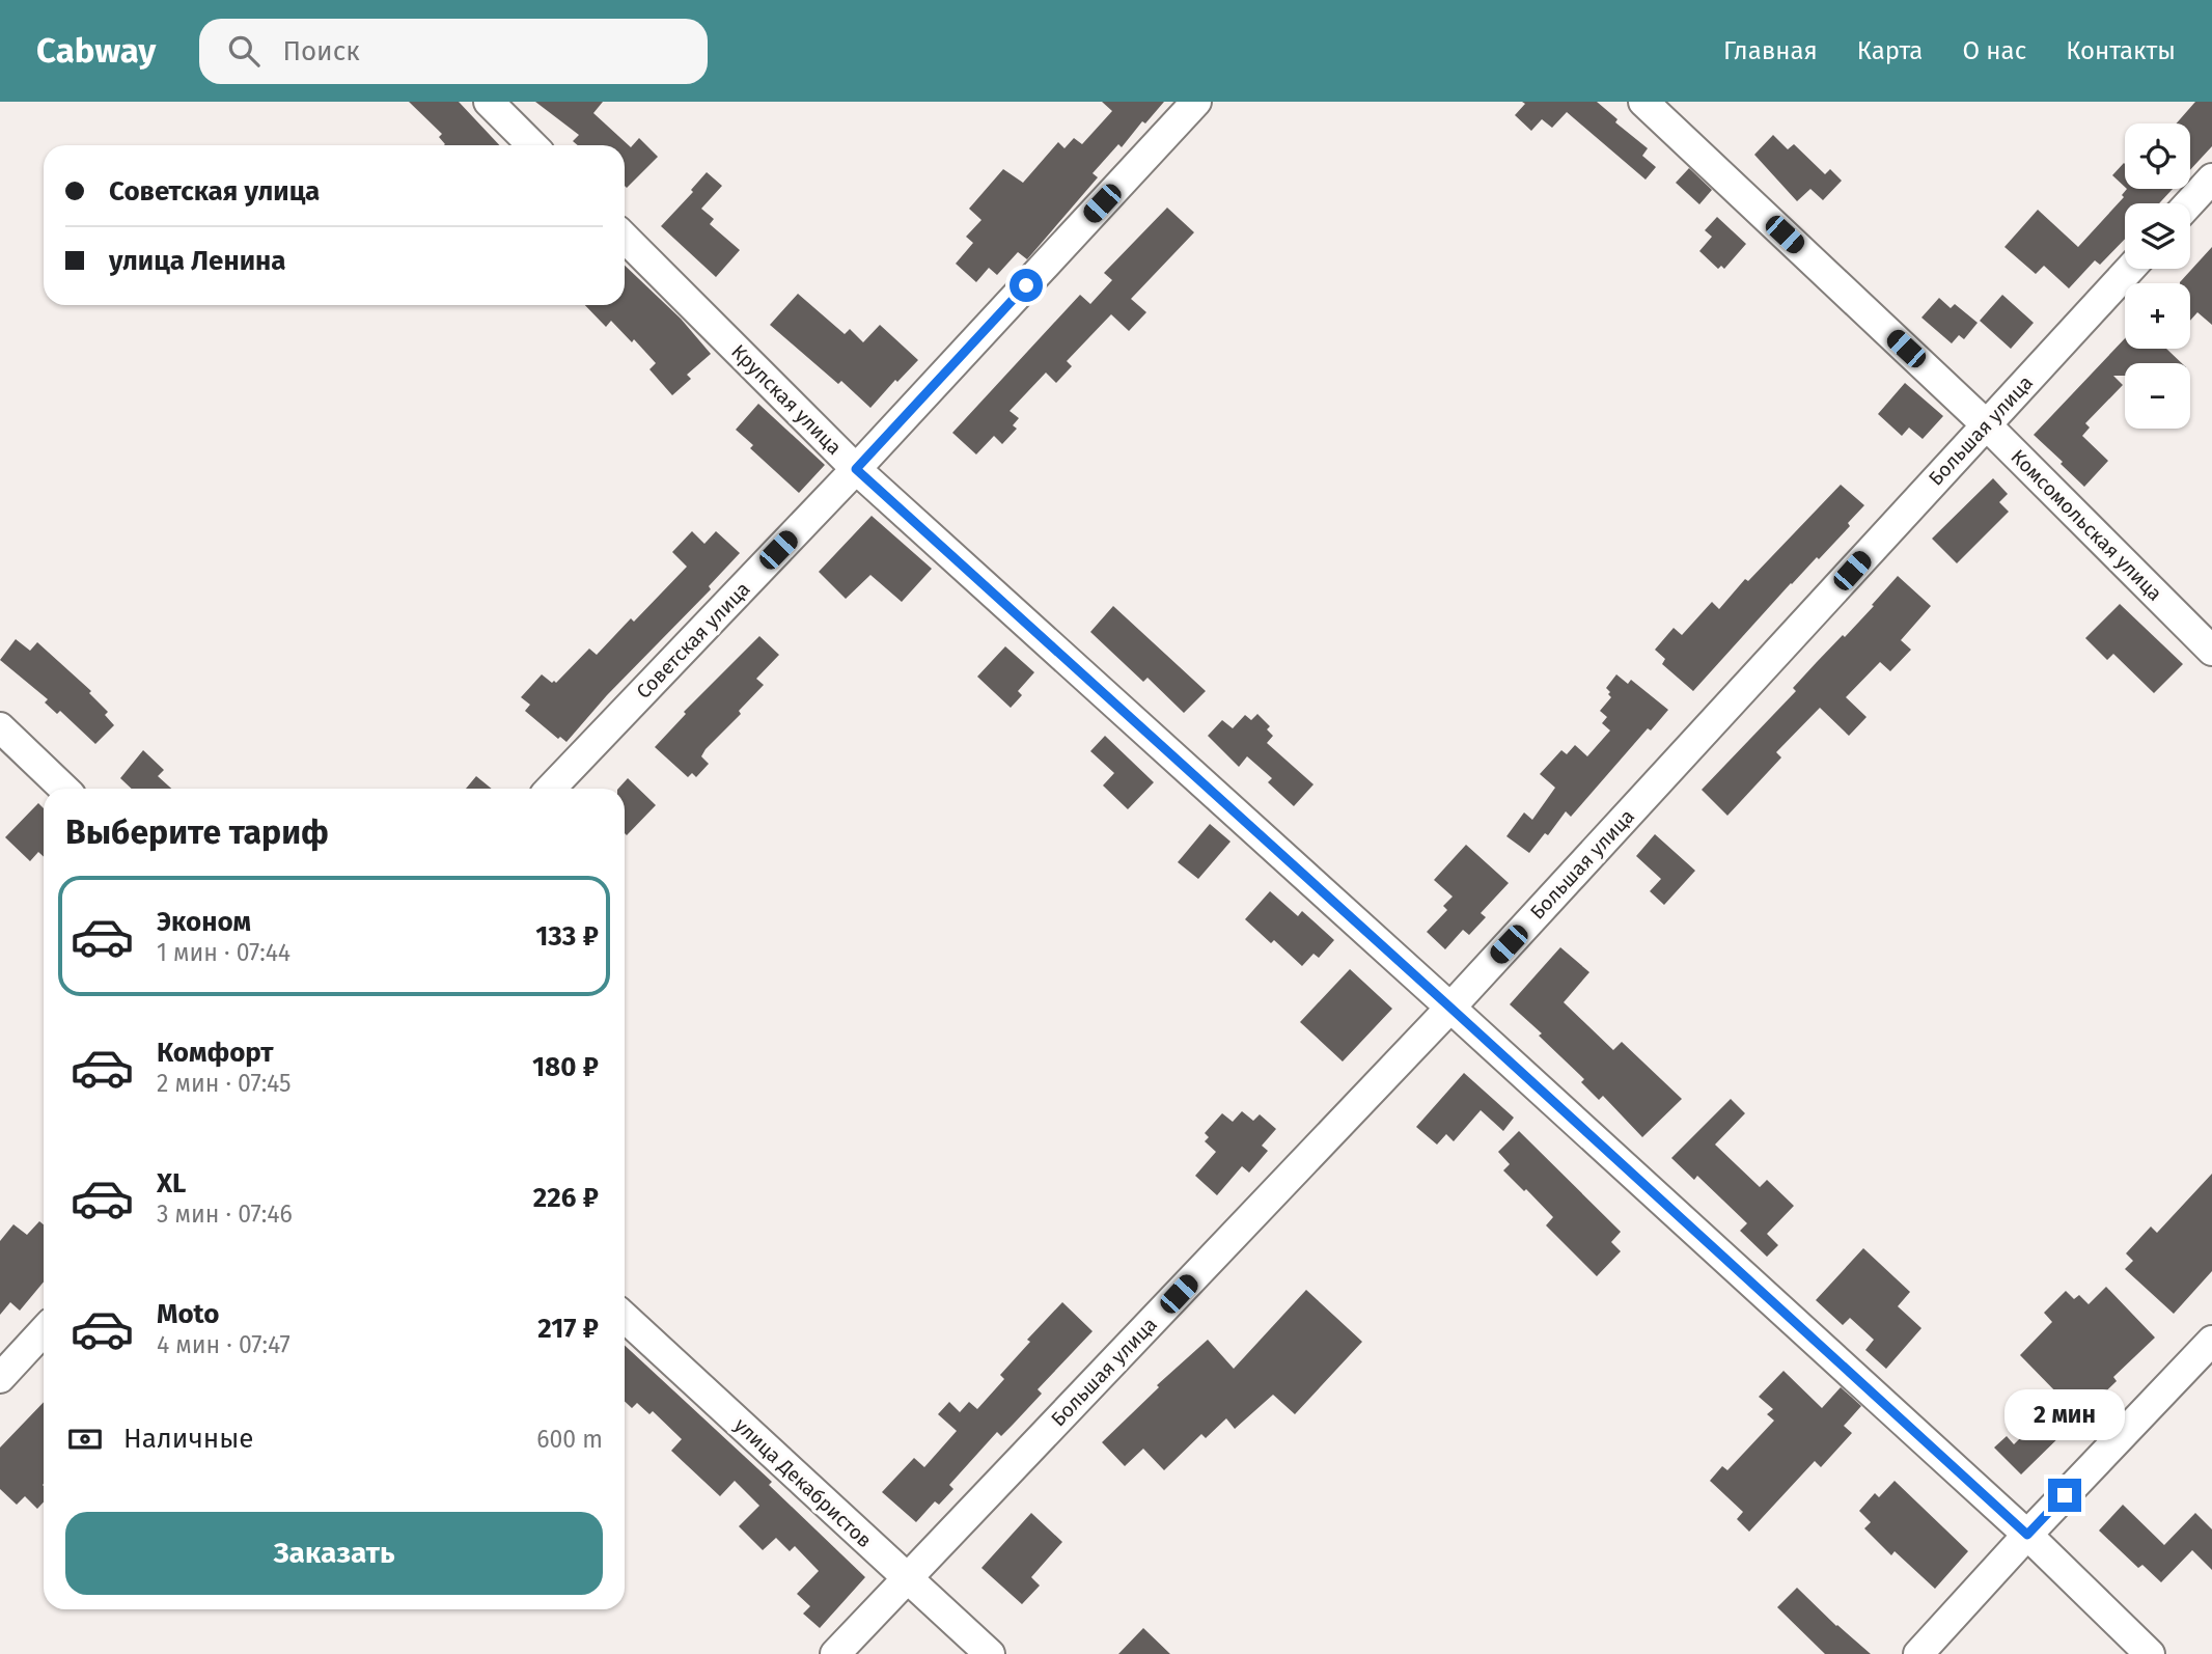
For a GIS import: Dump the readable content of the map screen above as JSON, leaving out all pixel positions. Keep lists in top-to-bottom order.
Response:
{
  "streets": {
    "street": [
      "Крупская улица",
      "Большая улица",
      "Комсомольская улица",
      "Советская улица",
      "улица Декабристов"
    ]
  },
  "crossings": [
    ["Крупская улица", "Большая улица"],
    ["Крупская улица", "Советская улица"],
    ["Большая улица", "Комсомольская улица"],
    ["Большая улица", "улица Декабристов"]
  ],
  "page": {
    "header": "Cabway",
    "search": "Поиск",
    "nav": [
      "Главная",
      "Карта",
      "О нас",
      "Контакты"
    ],
    "map_buttons": ["+", "−"],
    "banner": ["Советская улица", "улица Ленина"],
    "heading": "Выберите тариф",
    "list": [
      {
        "name": "Эконом",
        "note": "1 мин · 07:44",
        "value": "133 ₽"
      },
      {
        "name": "Комфорт",
        "note": "2 мин · 07:45",
        "value": "180 ₽"
      },
      {
        "name": "XL",
        "note": "3 мин · 07:46",
        "value": "226 ₽"
      },
      {
        "name": "Moto",
        "note": "4 мин · 07:47",
        "value": "217 ₽"
      }
    ],
    "bubble": "2 мин",
    "pay": ["Наличные", "600 m"],
    "buttons": "Заказать"
  }
}
